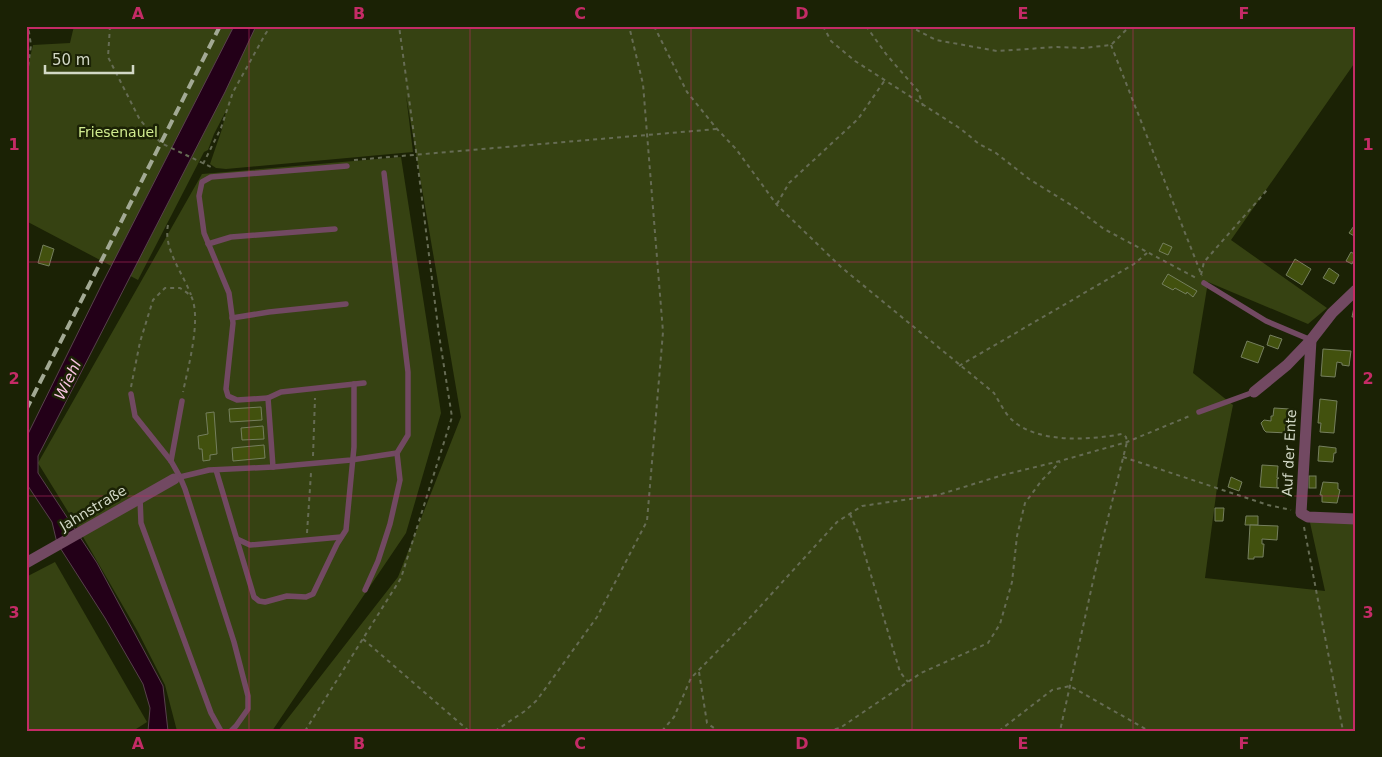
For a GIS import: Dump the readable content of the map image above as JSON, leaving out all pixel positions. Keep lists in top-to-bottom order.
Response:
{
  "streets": {
    "street": ["Auf der Ente", "Jahnstraße"]
  },
  "water": ["Wiehl"],
  "parks": ["Friesenauel"],
  "scale_bar": "50 m",
  "grid": {
    "columns": [
      "A",
      "B",
      "C",
      "D",
      "E",
      "F"
    ],
    "rows": ["1", "2", "3"]
  }
}
